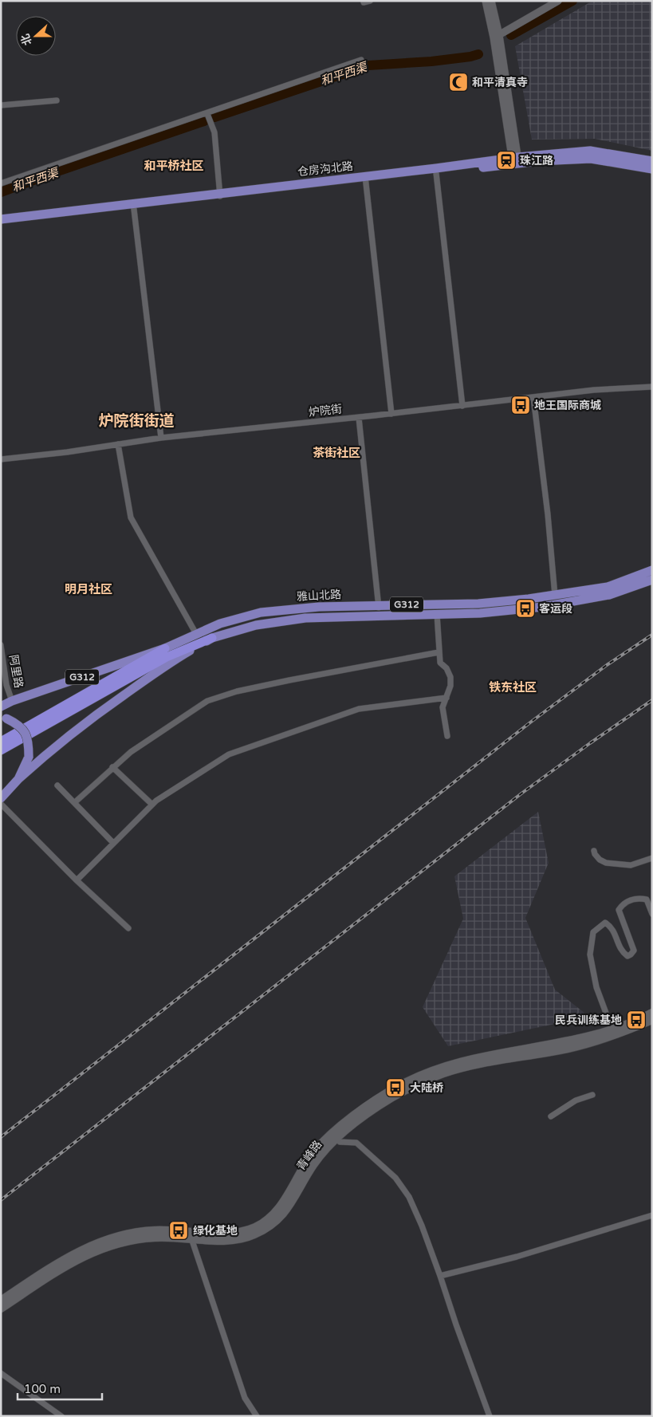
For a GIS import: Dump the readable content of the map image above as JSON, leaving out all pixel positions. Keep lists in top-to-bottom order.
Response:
{
  "streets": {
    "highway": ["雅山北路"],
    "main road": ["仓房沟北路", "G312", "青峰路"],
    "street": ["炉院街", "阿里路"]
  },
  "crossings": [
    ["雅山北路", "G312"],
    ["雅山北路", "阿里路"]
  ],
  "districts": [
    "和平桥社区",
    "炉院街街道",
    "茶街社区",
    "明月社区",
    "铁东社区"
  ],
  "water": ["和平西渠"],
  "places": {
    "mosque": ["和平清真寺"],
    "station": ["珠江路"],
    "bus stop": [
      "地王国际商城",
      "客运段",
      "民兵训练基地",
      "大陆桥",
      "绿化基地"
    ]
  },
  "scale_bar": "100 m",
  "north": "left"
}
